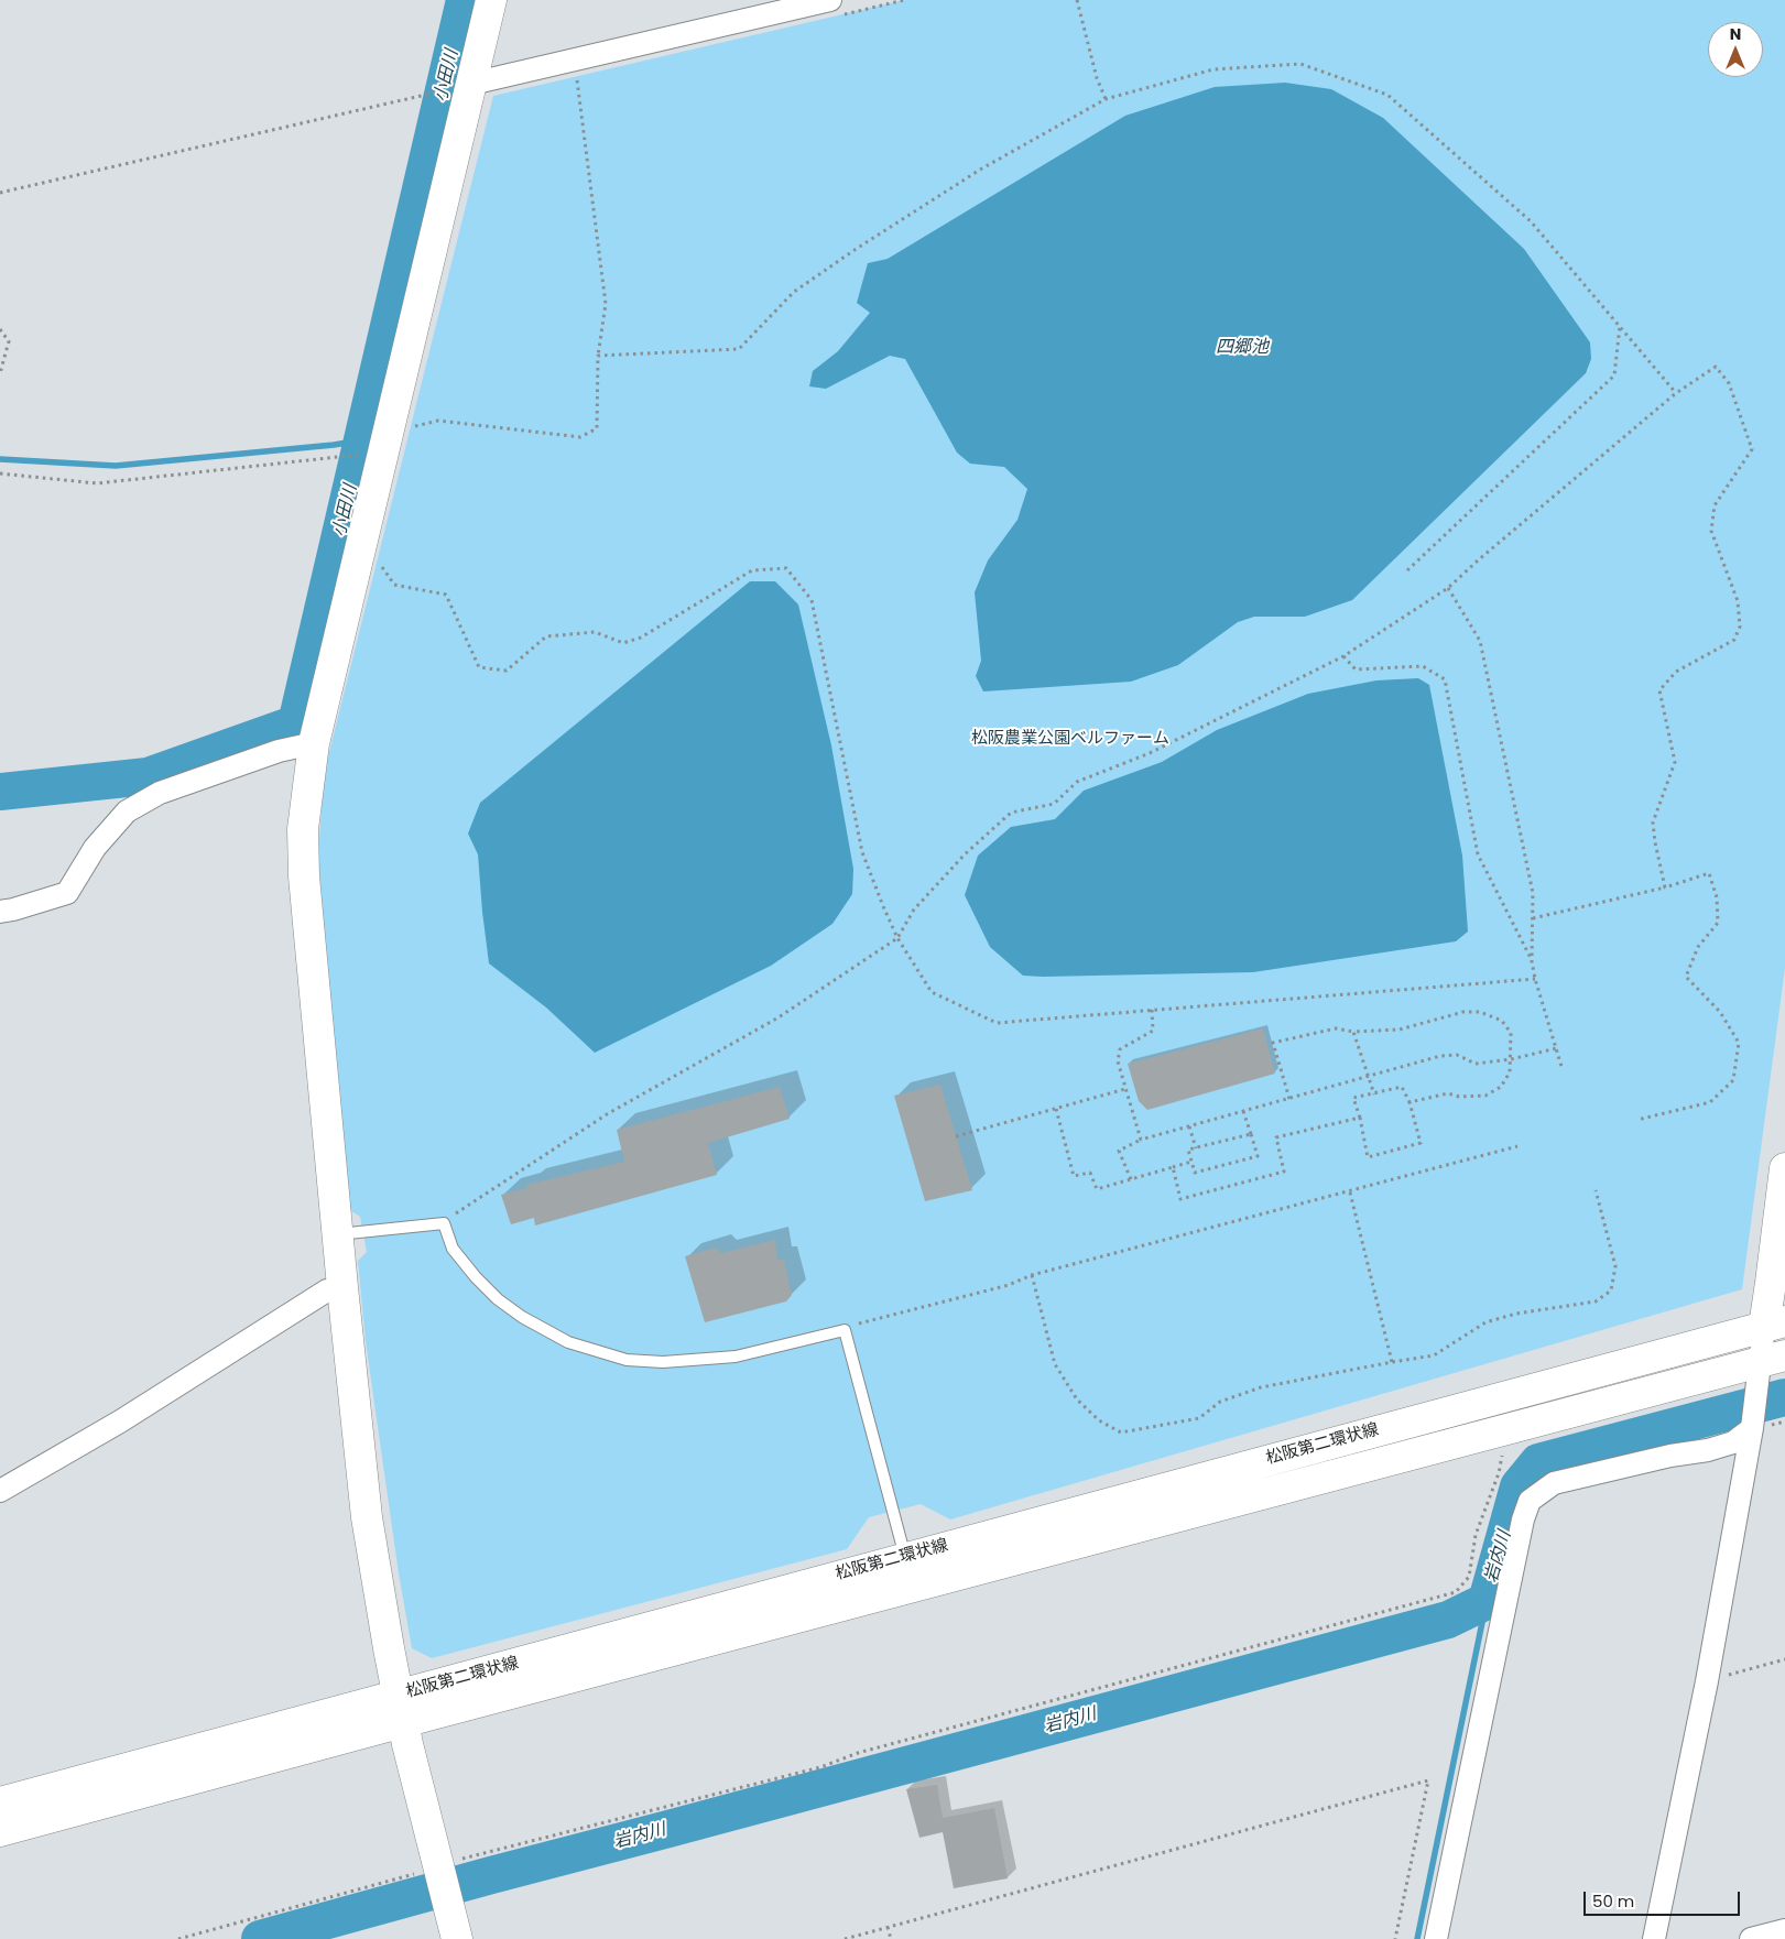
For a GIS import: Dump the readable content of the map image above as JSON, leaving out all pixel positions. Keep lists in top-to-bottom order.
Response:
{
  "streets": {
    "main road": ["松阪第二環状線"]
  },
  "water": ["小田川", "四郷池", "岩内川"],
  "parks": ["松阪農業公園ベルファーム"],
  "scale_bar": "50 m",
  "north": "top"
}
